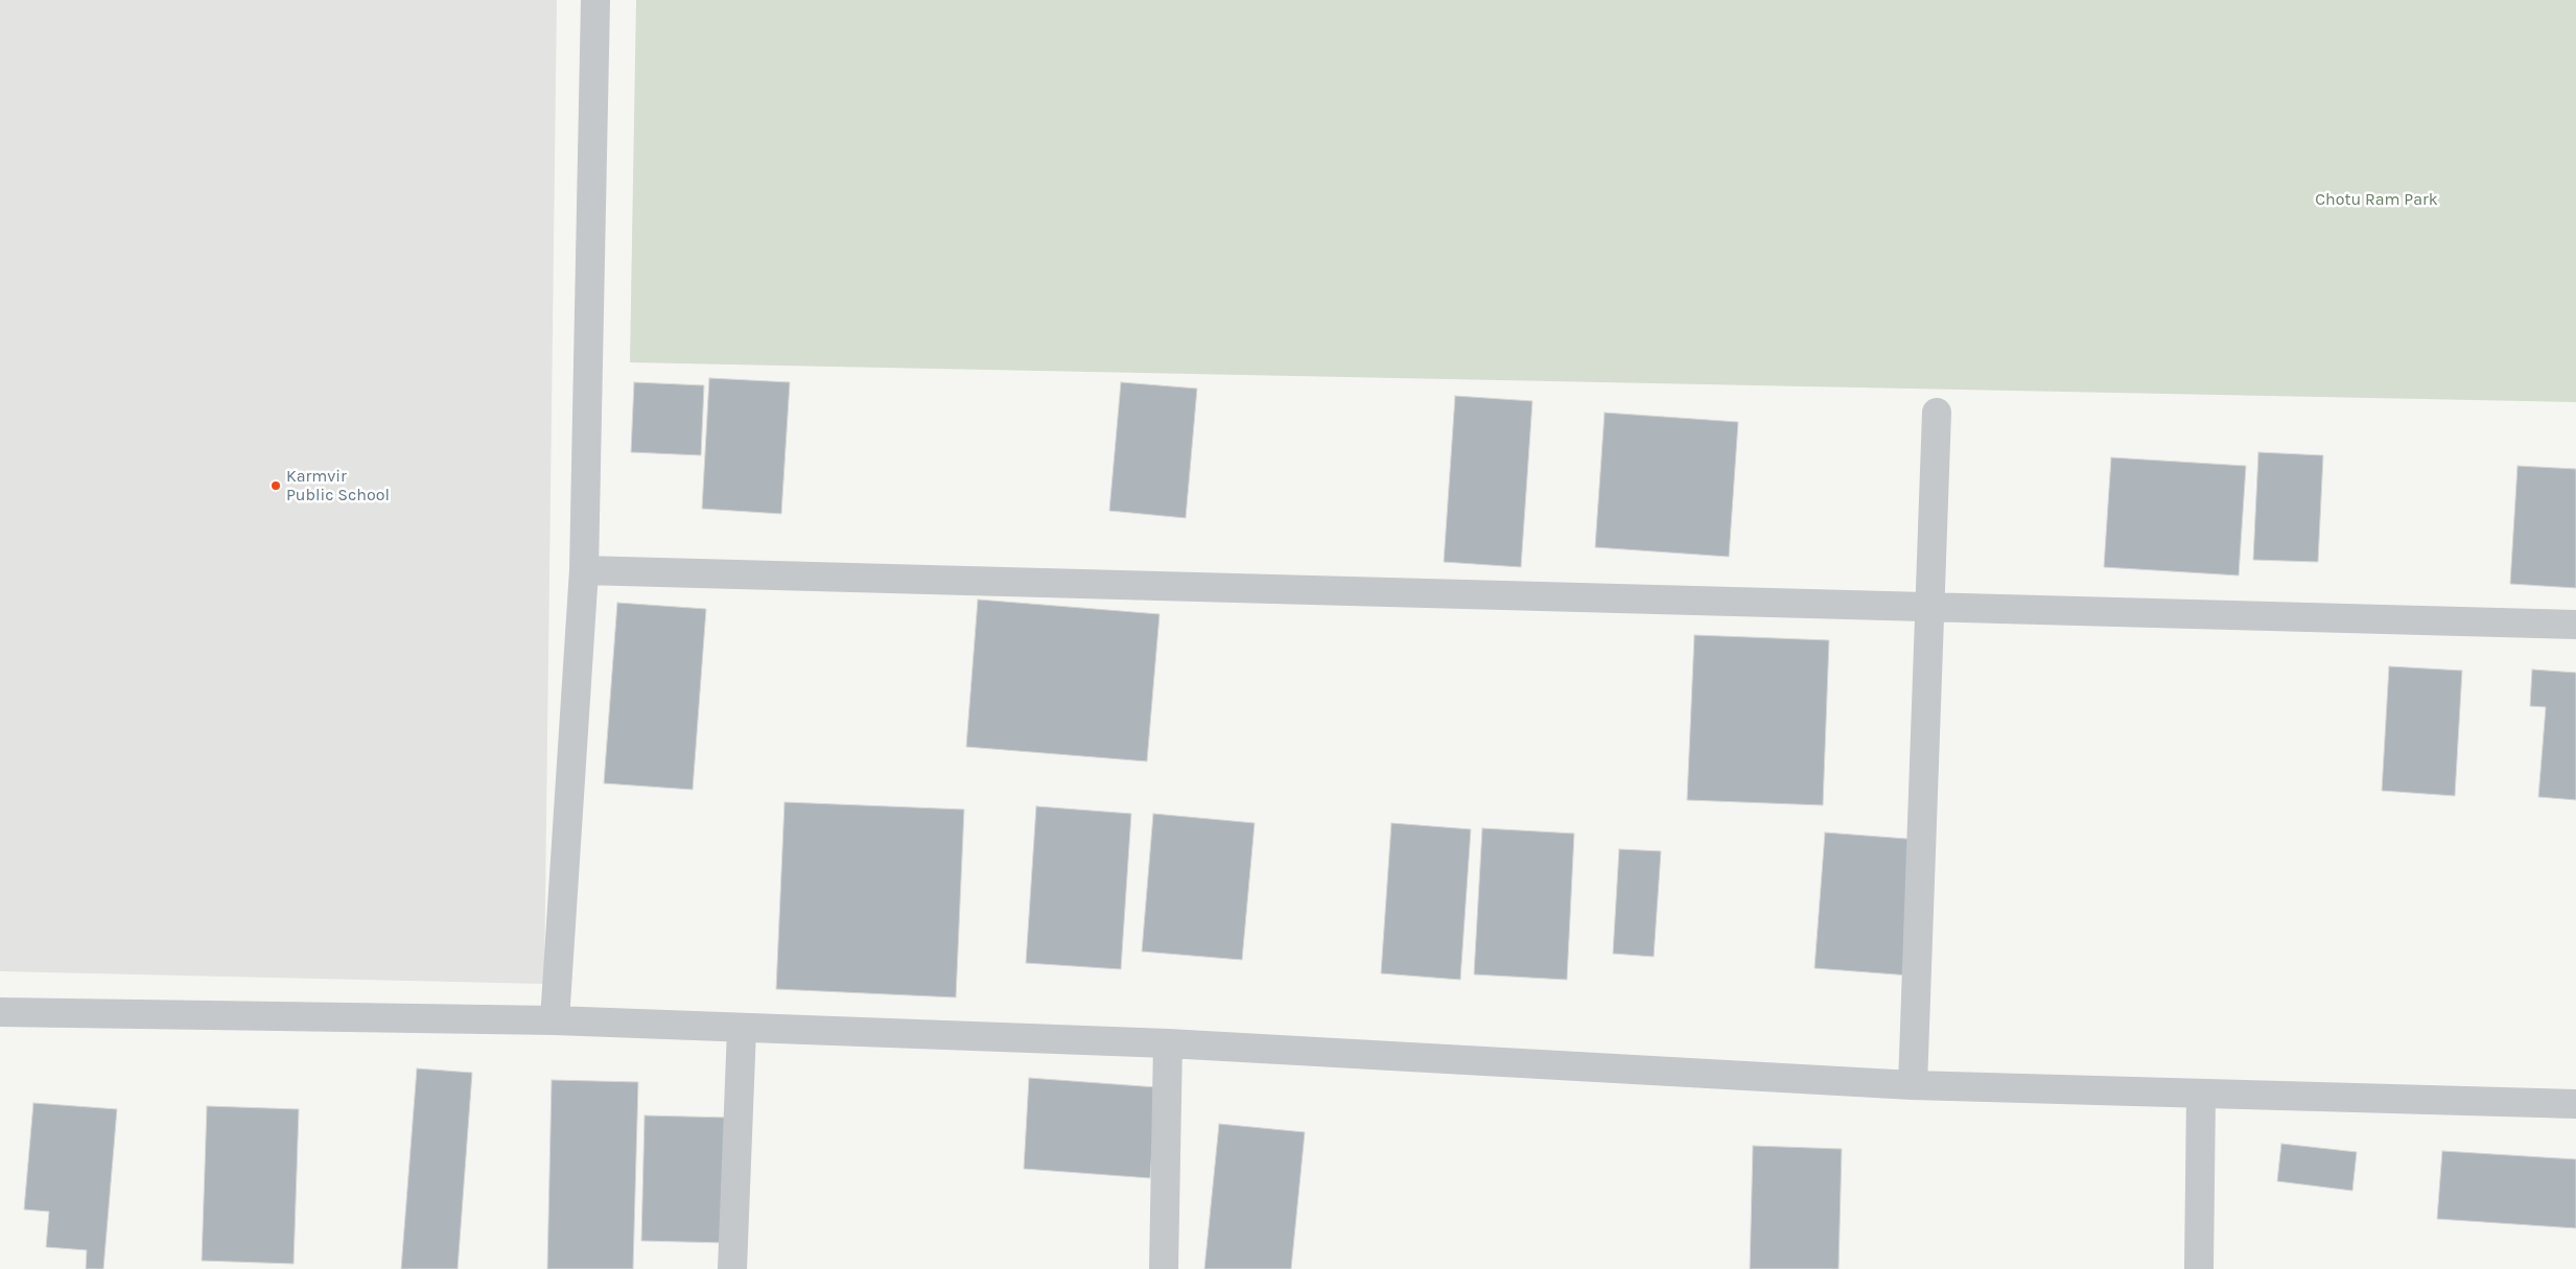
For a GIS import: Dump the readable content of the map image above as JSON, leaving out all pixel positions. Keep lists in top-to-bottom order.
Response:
{
  "parks": ["Chotu Ram Park"],
  "places": ["Karmvir Public School"]
}
